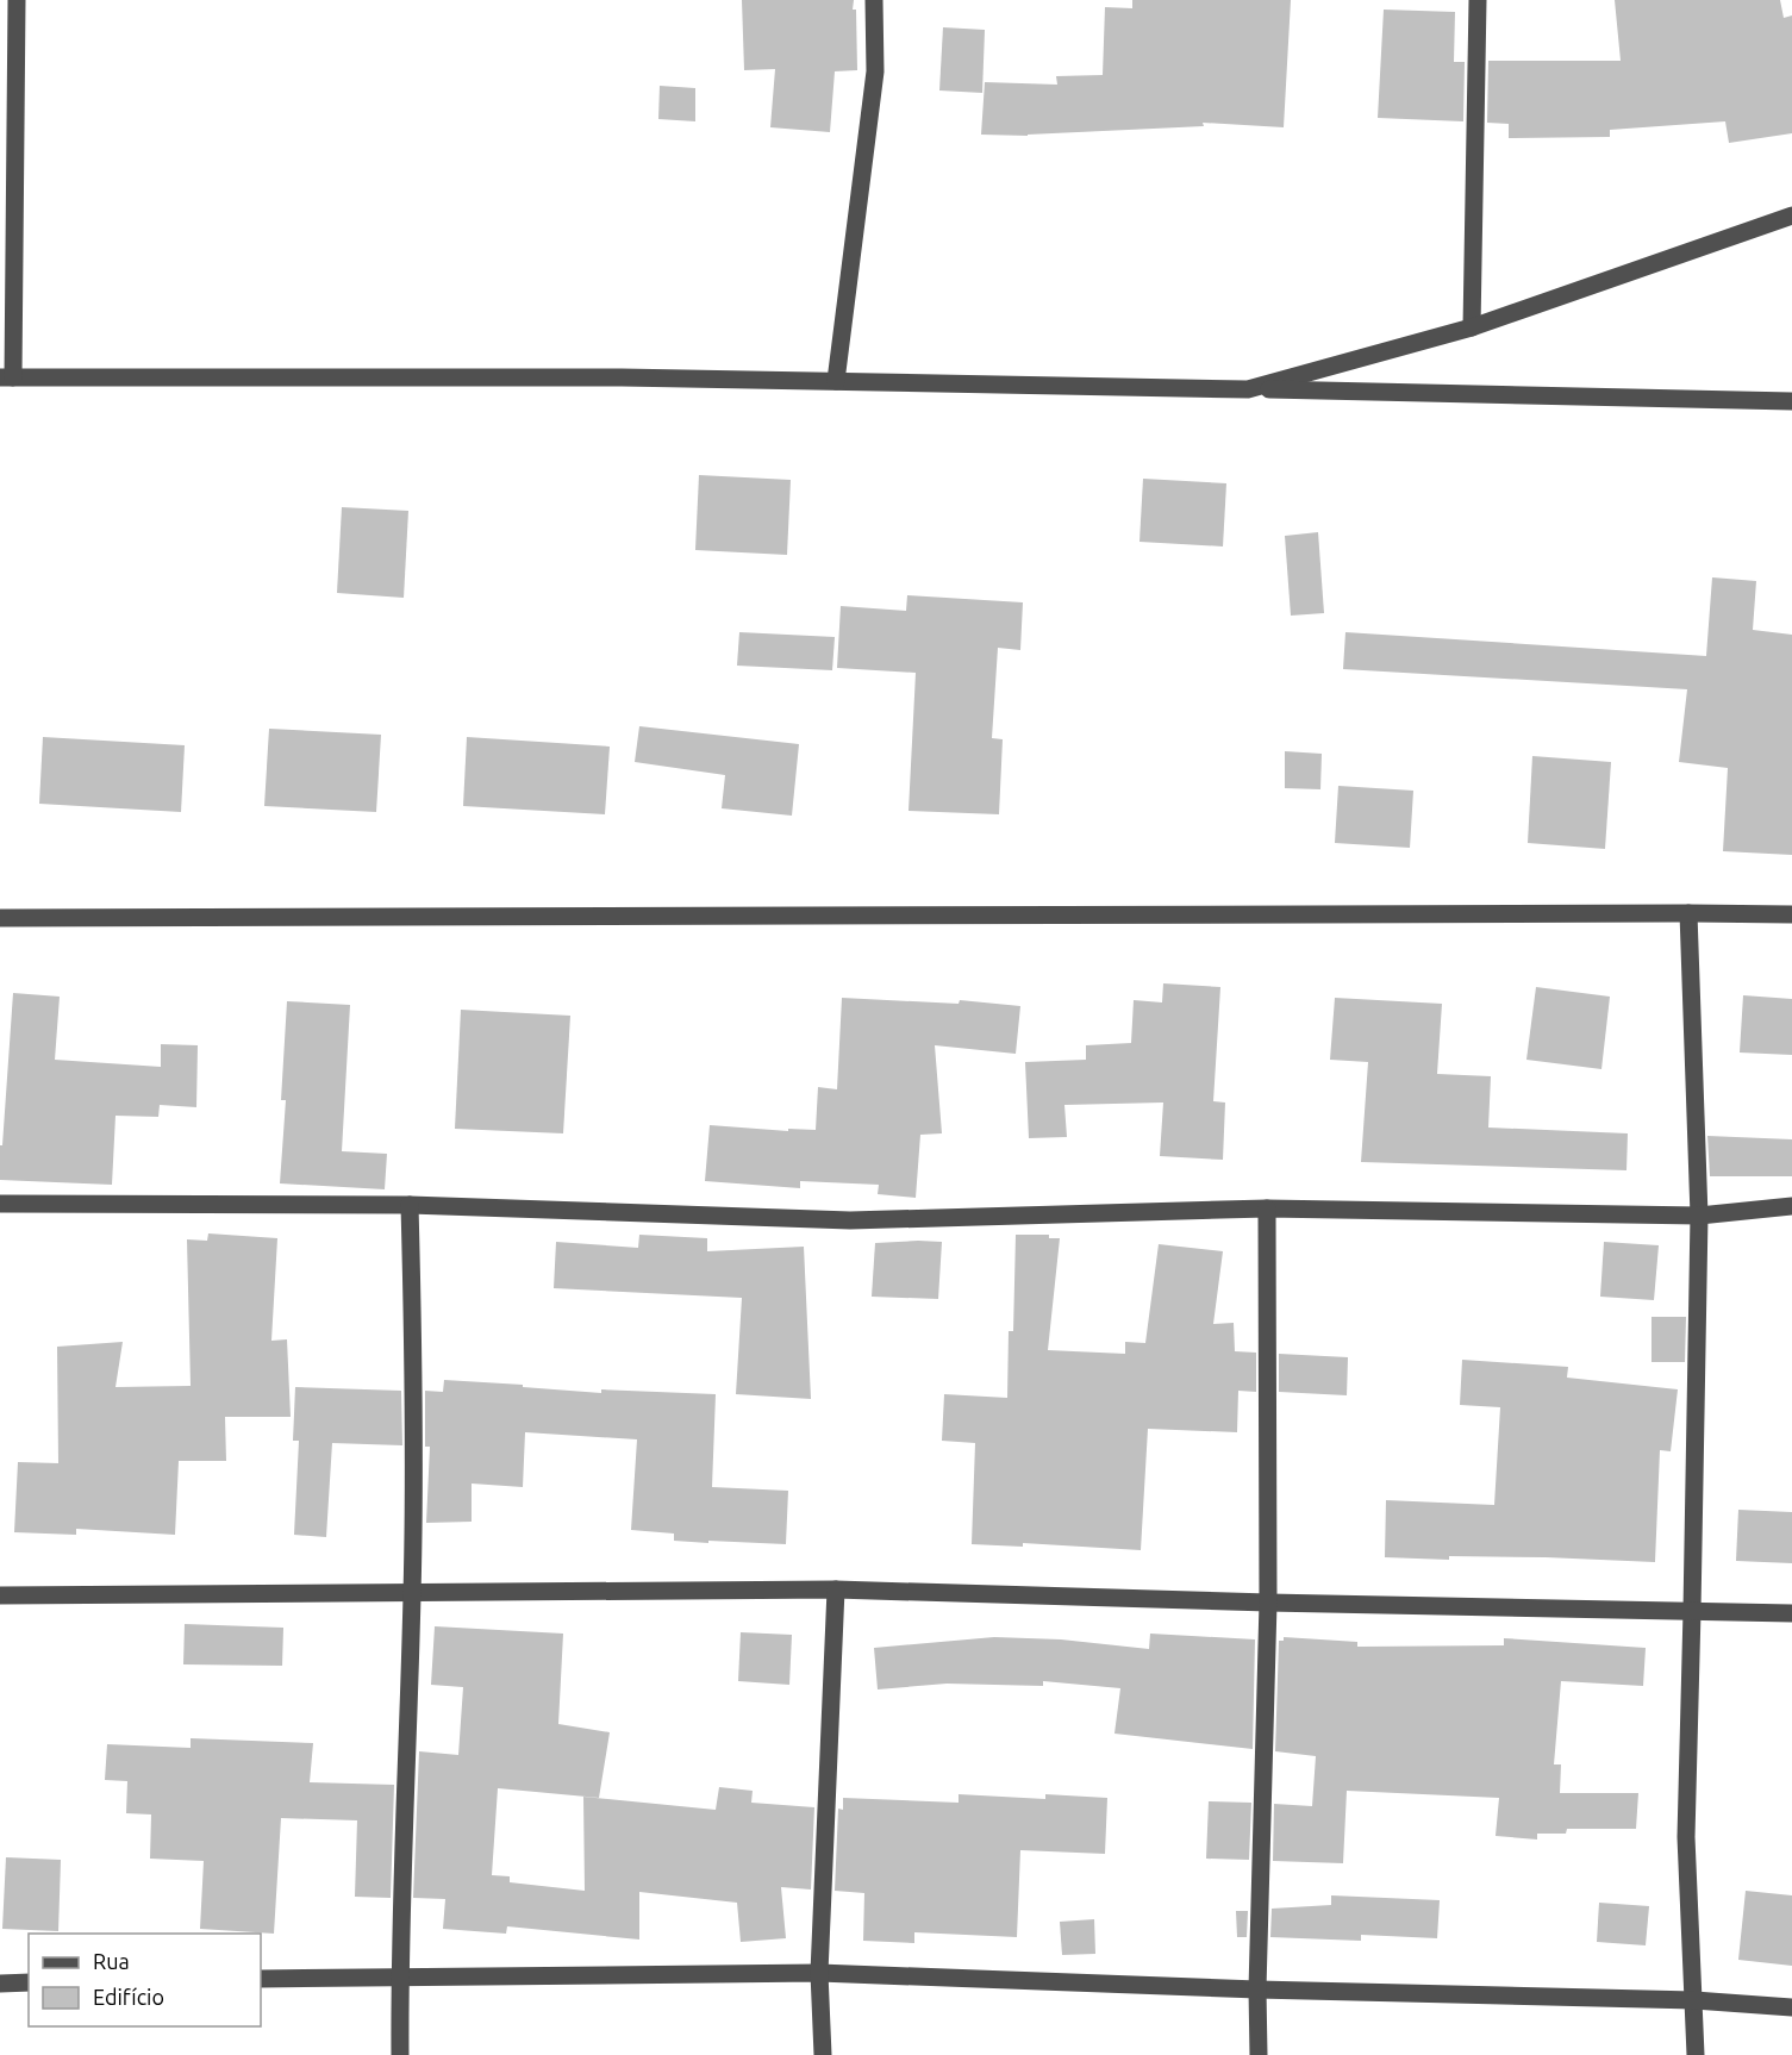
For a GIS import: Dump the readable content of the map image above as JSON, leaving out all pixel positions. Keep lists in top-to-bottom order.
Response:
{
  "legend": ["Rua", "Edifício"]
}
